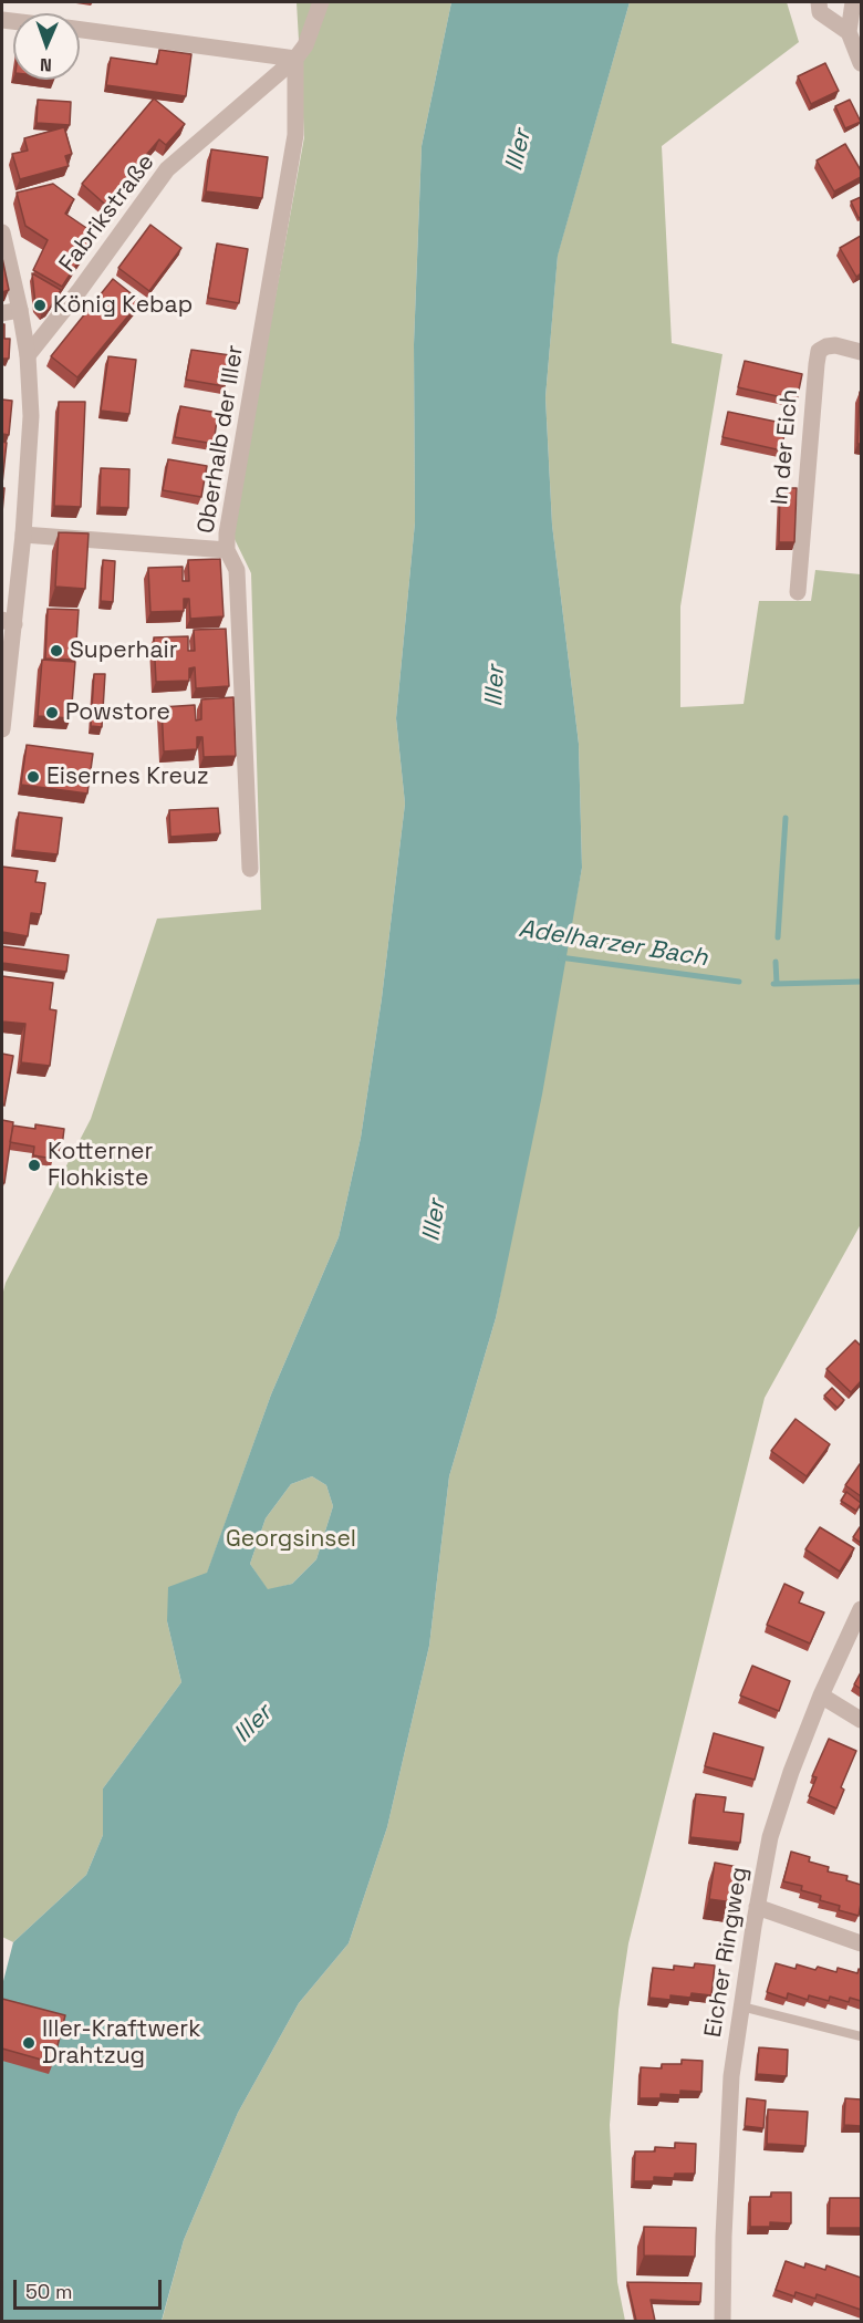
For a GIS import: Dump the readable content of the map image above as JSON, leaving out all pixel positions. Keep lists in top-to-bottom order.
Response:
{
  "streets": {
    "street": [
      "Fabrikstraße",
      "Oberhalb der Iller",
      "In der Eich",
      "Eicher Ringweg"
    ]
  },
  "crossings": [
    ["Fabrikstraße", "Oberhalb der Iller"]
  ],
  "water": ["Iller", "Adelharzer Bach"],
  "parks": ["Georgsinsel"],
  "places": [
    "König Kebap",
    "Superhair",
    "Powstore",
    "Eisernes Kreuz",
    "Kotterner Flohkiste",
    "Iller-Kraftwerk Drahtzug"
  ],
  "scale_bar": "50 m",
  "north": "bottom"
}
